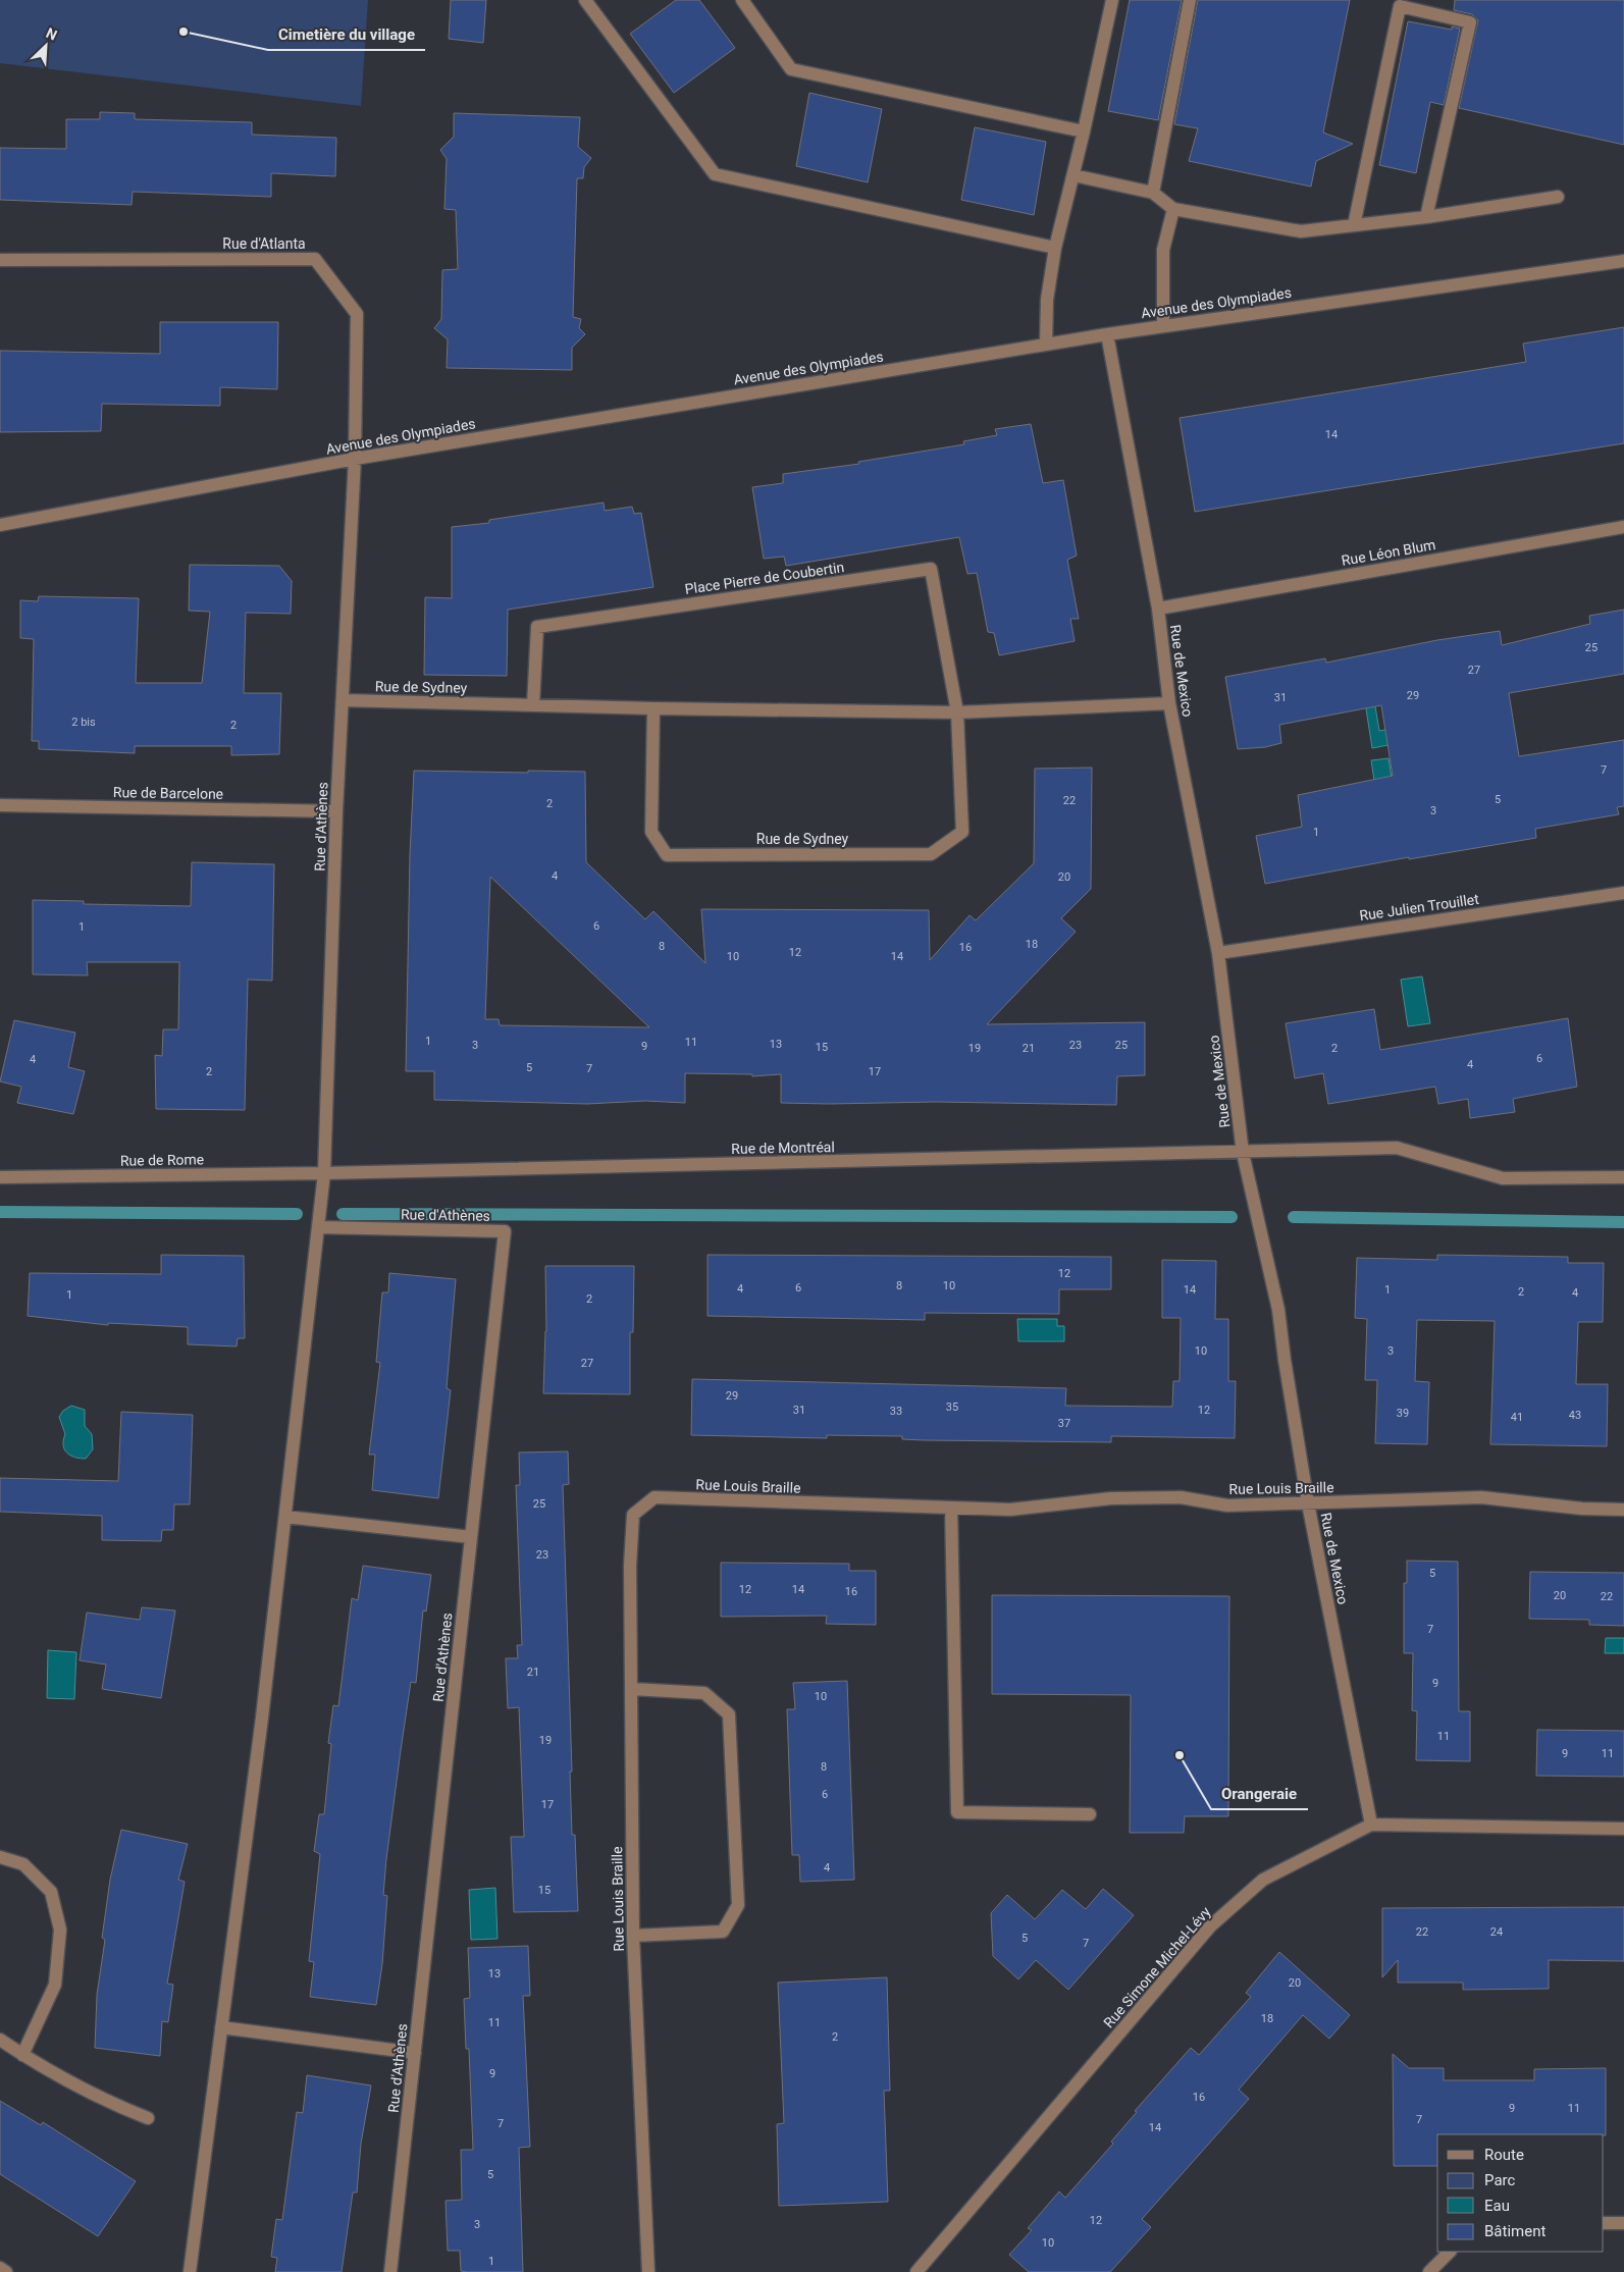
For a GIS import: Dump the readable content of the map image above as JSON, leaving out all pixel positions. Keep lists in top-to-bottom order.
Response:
{
  "streets": {
    "street": [
      "Rue d'Atlanta",
      "Avenue des Olympiades",
      "Rue Léon Blum",
      "Place Pierre de Coubertin",
      "Rue de Mexico",
      "Rue de Sydney",
      "Rue de Barcelone",
      "Rue d'Athènes",
      "Rue Julien Trouillet",
      "Rue de Montréal",
      "Rue de Rome",
      "Rue Louis Braille",
      "Rue Simone Michel-Lévy"
    ]
  },
  "crossings": [
    ["Rue d'Atlanta", "Avenue des Olympiades"],
    ["Rue d'Atlanta", "Rue d'Athènes"],
    ["Avenue des Olympiades", "Rue de Mexico"],
    ["Avenue des Olympiades", "Rue d'Athènes"],
    ["Rue Léon Blum", "Rue de Mexico"],
    ["Place Pierre de Coubertin", "Rue de Sydney"],
    ["Rue de Mexico", "Rue de Sydney"],
    ["Rue de Mexico", "Rue Julien Trouillet"],
    ["Rue de Mexico", "Rue de Montréal"],
    ["Rue de Mexico", "Rue Louis Braille"],
    ["Rue de Mexico", "Rue Simone Michel-Lévy"],
    ["Rue de Sydney", "Rue d'Athènes"],
    ["Rue de Barcelone", "Rue d'Athènes"],
    ["Rue d'Athènes", "Rue de Montréal"],
    ["Rue d'Athènes", "Rue de Rome"],
    ["Rue de Montréal", "Rue de Rome"]
  ],
  "places": ["Cimetière du village", "Orangeraie"],
  "house_numbers": [
    "14",
    "25",
    "27",
    "29",
    "31",
    "2 bis",
    "2",
    "7",
    "5",
    "22",
    "2",
    "3",
    "1",
    "4",
    "20",
    "6",
    "1",
    "18",
    "8",
    "16",
    "12",
    "10",
    "14",
    "1",
    "11",
    "13",
    "3",
    "23",
    "25",
    "9",
    "15",
    "19",
    "21",
    "2",
    "6",
    "4",
    "4",
    "5",
    "7",
    "2",
    "17",
    "12",
    "8",
    "10",
    "6",
    "4",
    "14",
    "1",
    "2",
    "4",
    "1",
    "2",
    "10",
    "3",
    "27",
    "29",
    "35",
    "31",
    "12",
    "33",
    "39",
    "43",
    "41",
    "37",
    "25",
    "23",
    "5",
    "12",
    "14",
    "16",
    "20",
    "22",
    "7",
    "21",
    "9",
    "10",
    "11",
    "19",
    "9",
    "11",
    "8",
    "6",
    "17",
    "4",
    "15",
    "22",
    "24",
    "5",
    "7",
    "13",
    "20",
    "18",
    "11",
    "2",
    "9",
    "16",
    "9",
    "11",
    "7",
    "7",
    "14",
    "5",
    "12",
    "3",
    "10",
    "1"
  ],
  "legend": [
    "Route",
    "Parc",
    "Eau",
    "Bâtiment"
  ],
  "north": "top right"
}
